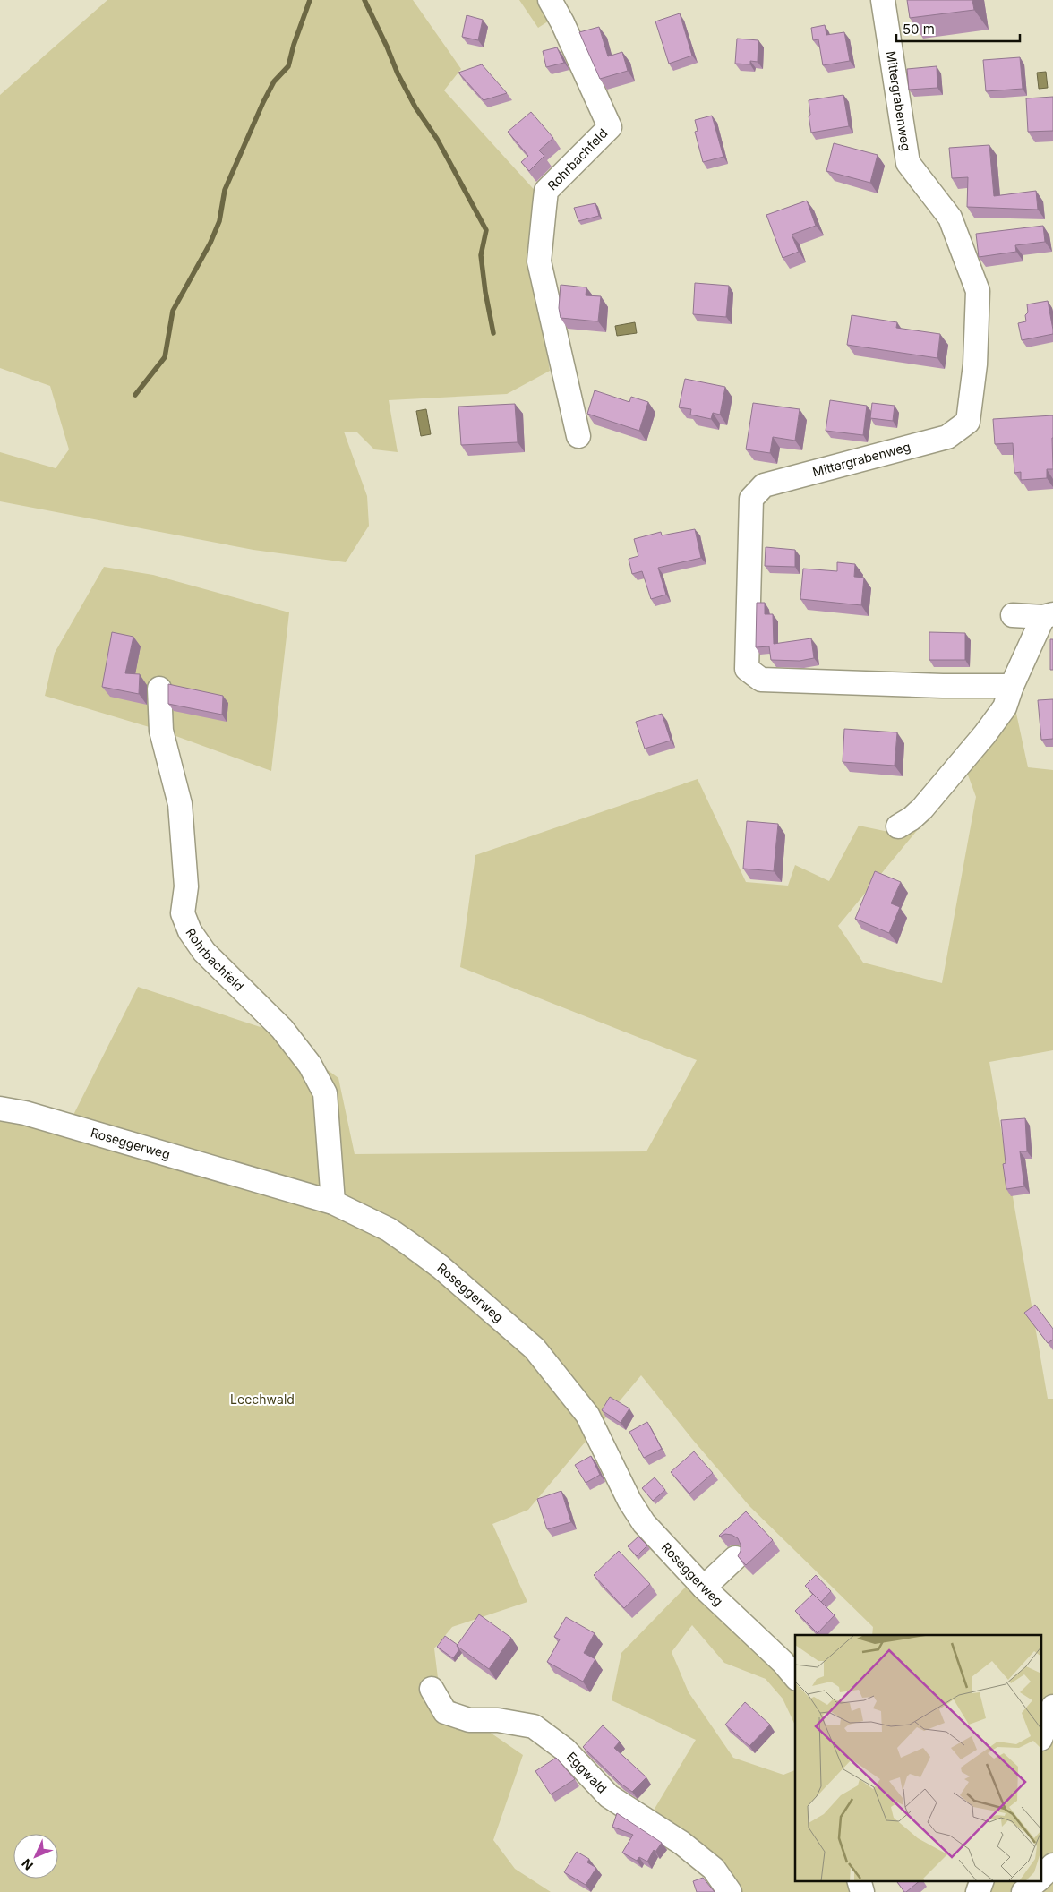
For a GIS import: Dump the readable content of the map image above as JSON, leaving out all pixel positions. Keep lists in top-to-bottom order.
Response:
{
  "streets": {
    "street": [
      "Mittergrabenweg",
      "Rohrbachfeld",
      "Roseggerweg",
      "Eggwald"
    ]
  },
  "crossings": [
    ["Rohrbachfeld", "Roseggerweg"]
  ],
  "parks": ["Leechwald"],
  "scale_bar": "50 m",
  "north": "bottom left"
}
